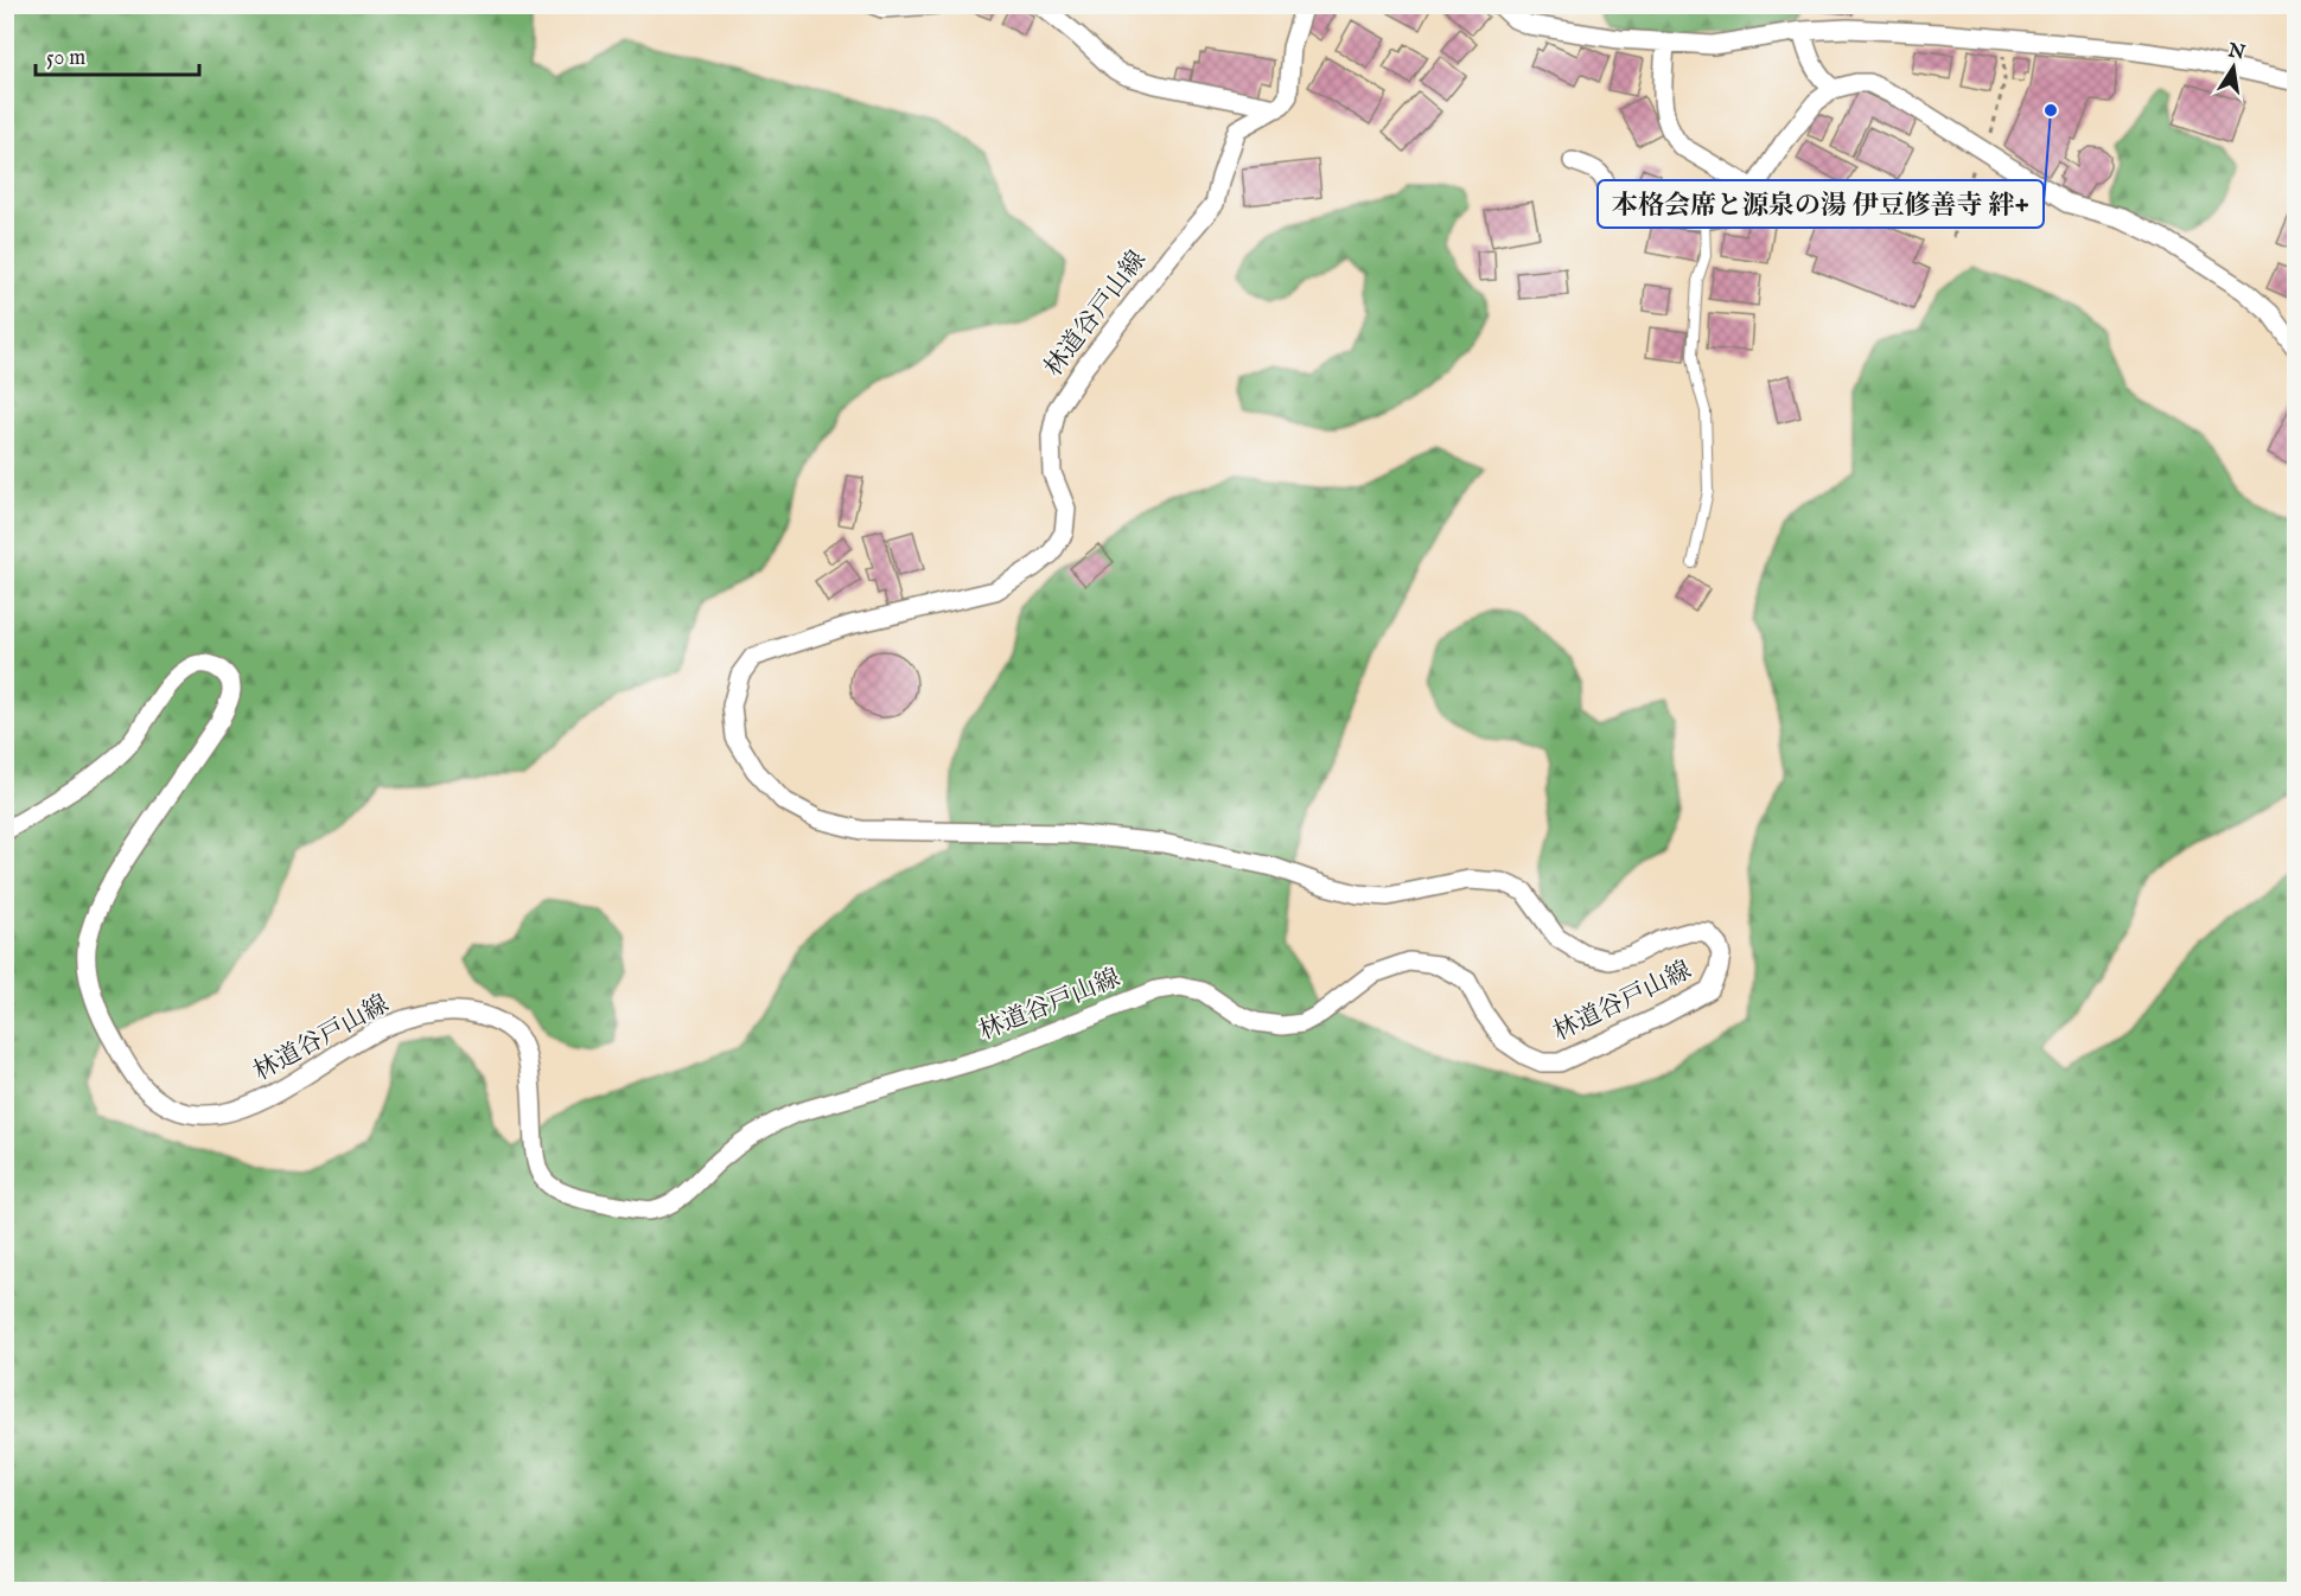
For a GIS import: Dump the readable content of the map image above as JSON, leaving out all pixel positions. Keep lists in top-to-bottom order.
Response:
{
  "streets": {
    "street": ["林道谷戸山線"]
  },
  "places": ["本格会席と源泉の湯 伊豆修善寺 絆+"],
  "scale_bar": "50 m",
  "north": "top"
}
